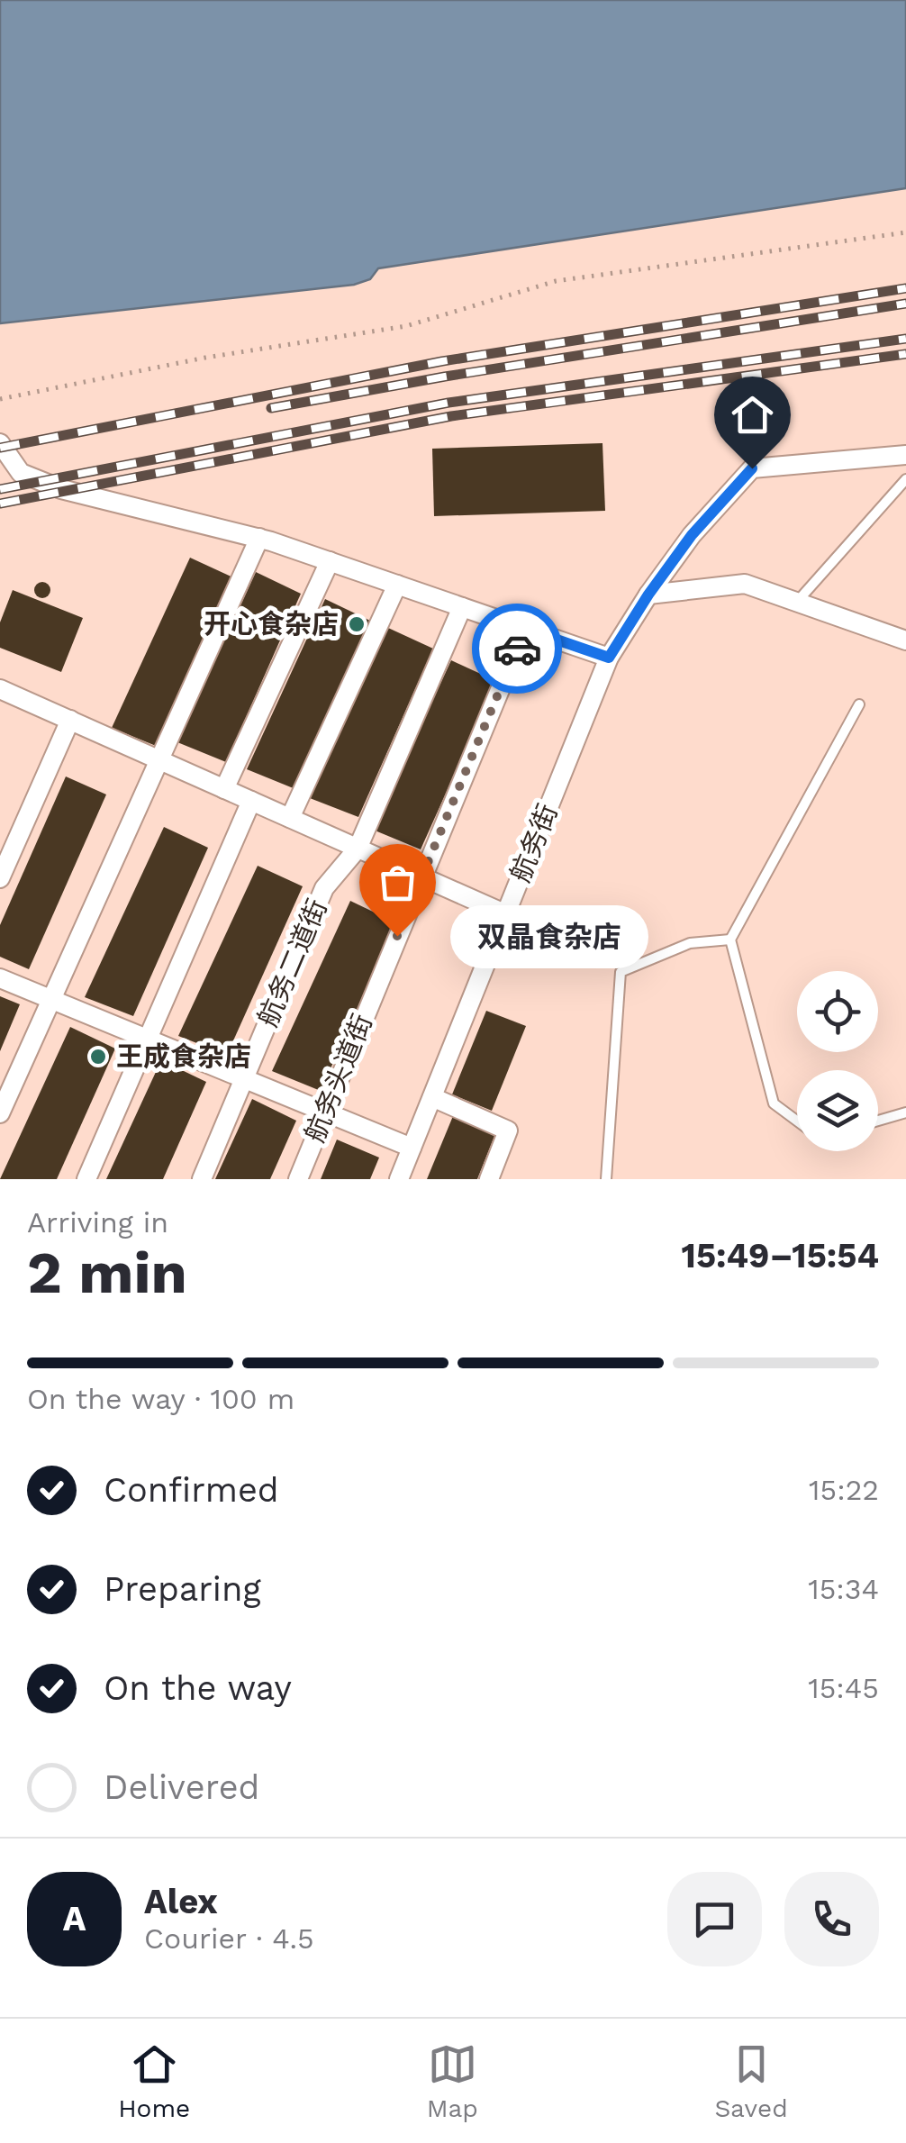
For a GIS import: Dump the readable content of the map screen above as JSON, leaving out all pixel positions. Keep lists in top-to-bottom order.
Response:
{
  "streets": {
    "street": ["航务街", "航务二道街", "航务头道街"]
  },
  "places": ["开心食杂店", "双晶食杂店", "王成食杂店"],
  "page": {
    "bubble": "双晶食杂店",
    "heading": ["2 min", "Arriving in", "15:49–15:54"],
    "panel": ["Alex", "Courier · 4.5"],
    "bar": "On the way · 100 m",
    "list": [
      ["Confirmed", "15:22"],
      ["Preparing", "15:34"],
      ["On the way", "15:45"],
      "Delivered"
    ],
    "round": "A",
    "tabs": ["Home", "Map", "Saved"]
  }
}
